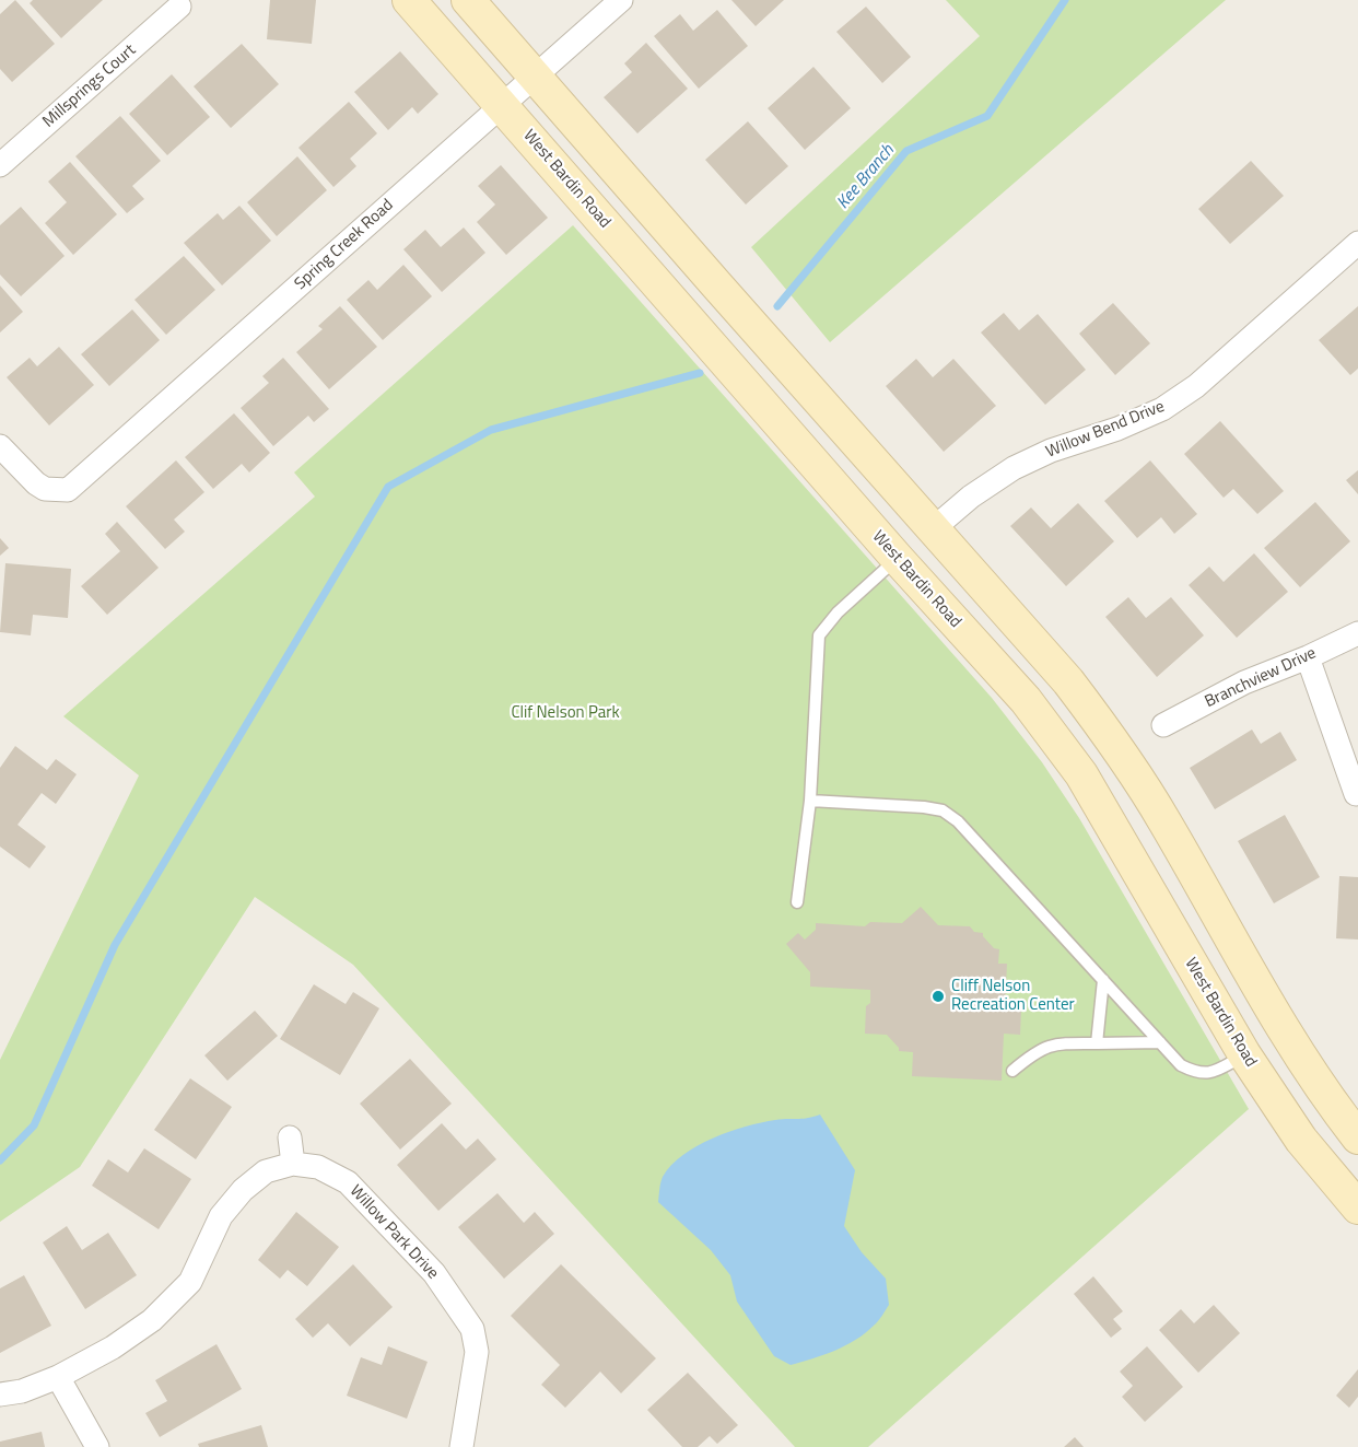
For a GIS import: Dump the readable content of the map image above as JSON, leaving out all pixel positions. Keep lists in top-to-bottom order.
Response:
{
  "streets": {
    "street": [
      "Millsprings Court",
      "West Bardin Road",
      "Spring Creek Road",
      "Willow Bend Drive",
      "Branchview Drive",
      "Willow Park Drive"
    ]
  },
  "crossings": [
    ["West Bardin Road", "Spring Creek Road"]
  ],
  "water": ["Kee Branch"],
  "parks": ["Clif Nelson Park"],
  "places": ["Cliff Nelson Recreation Center"]
}
